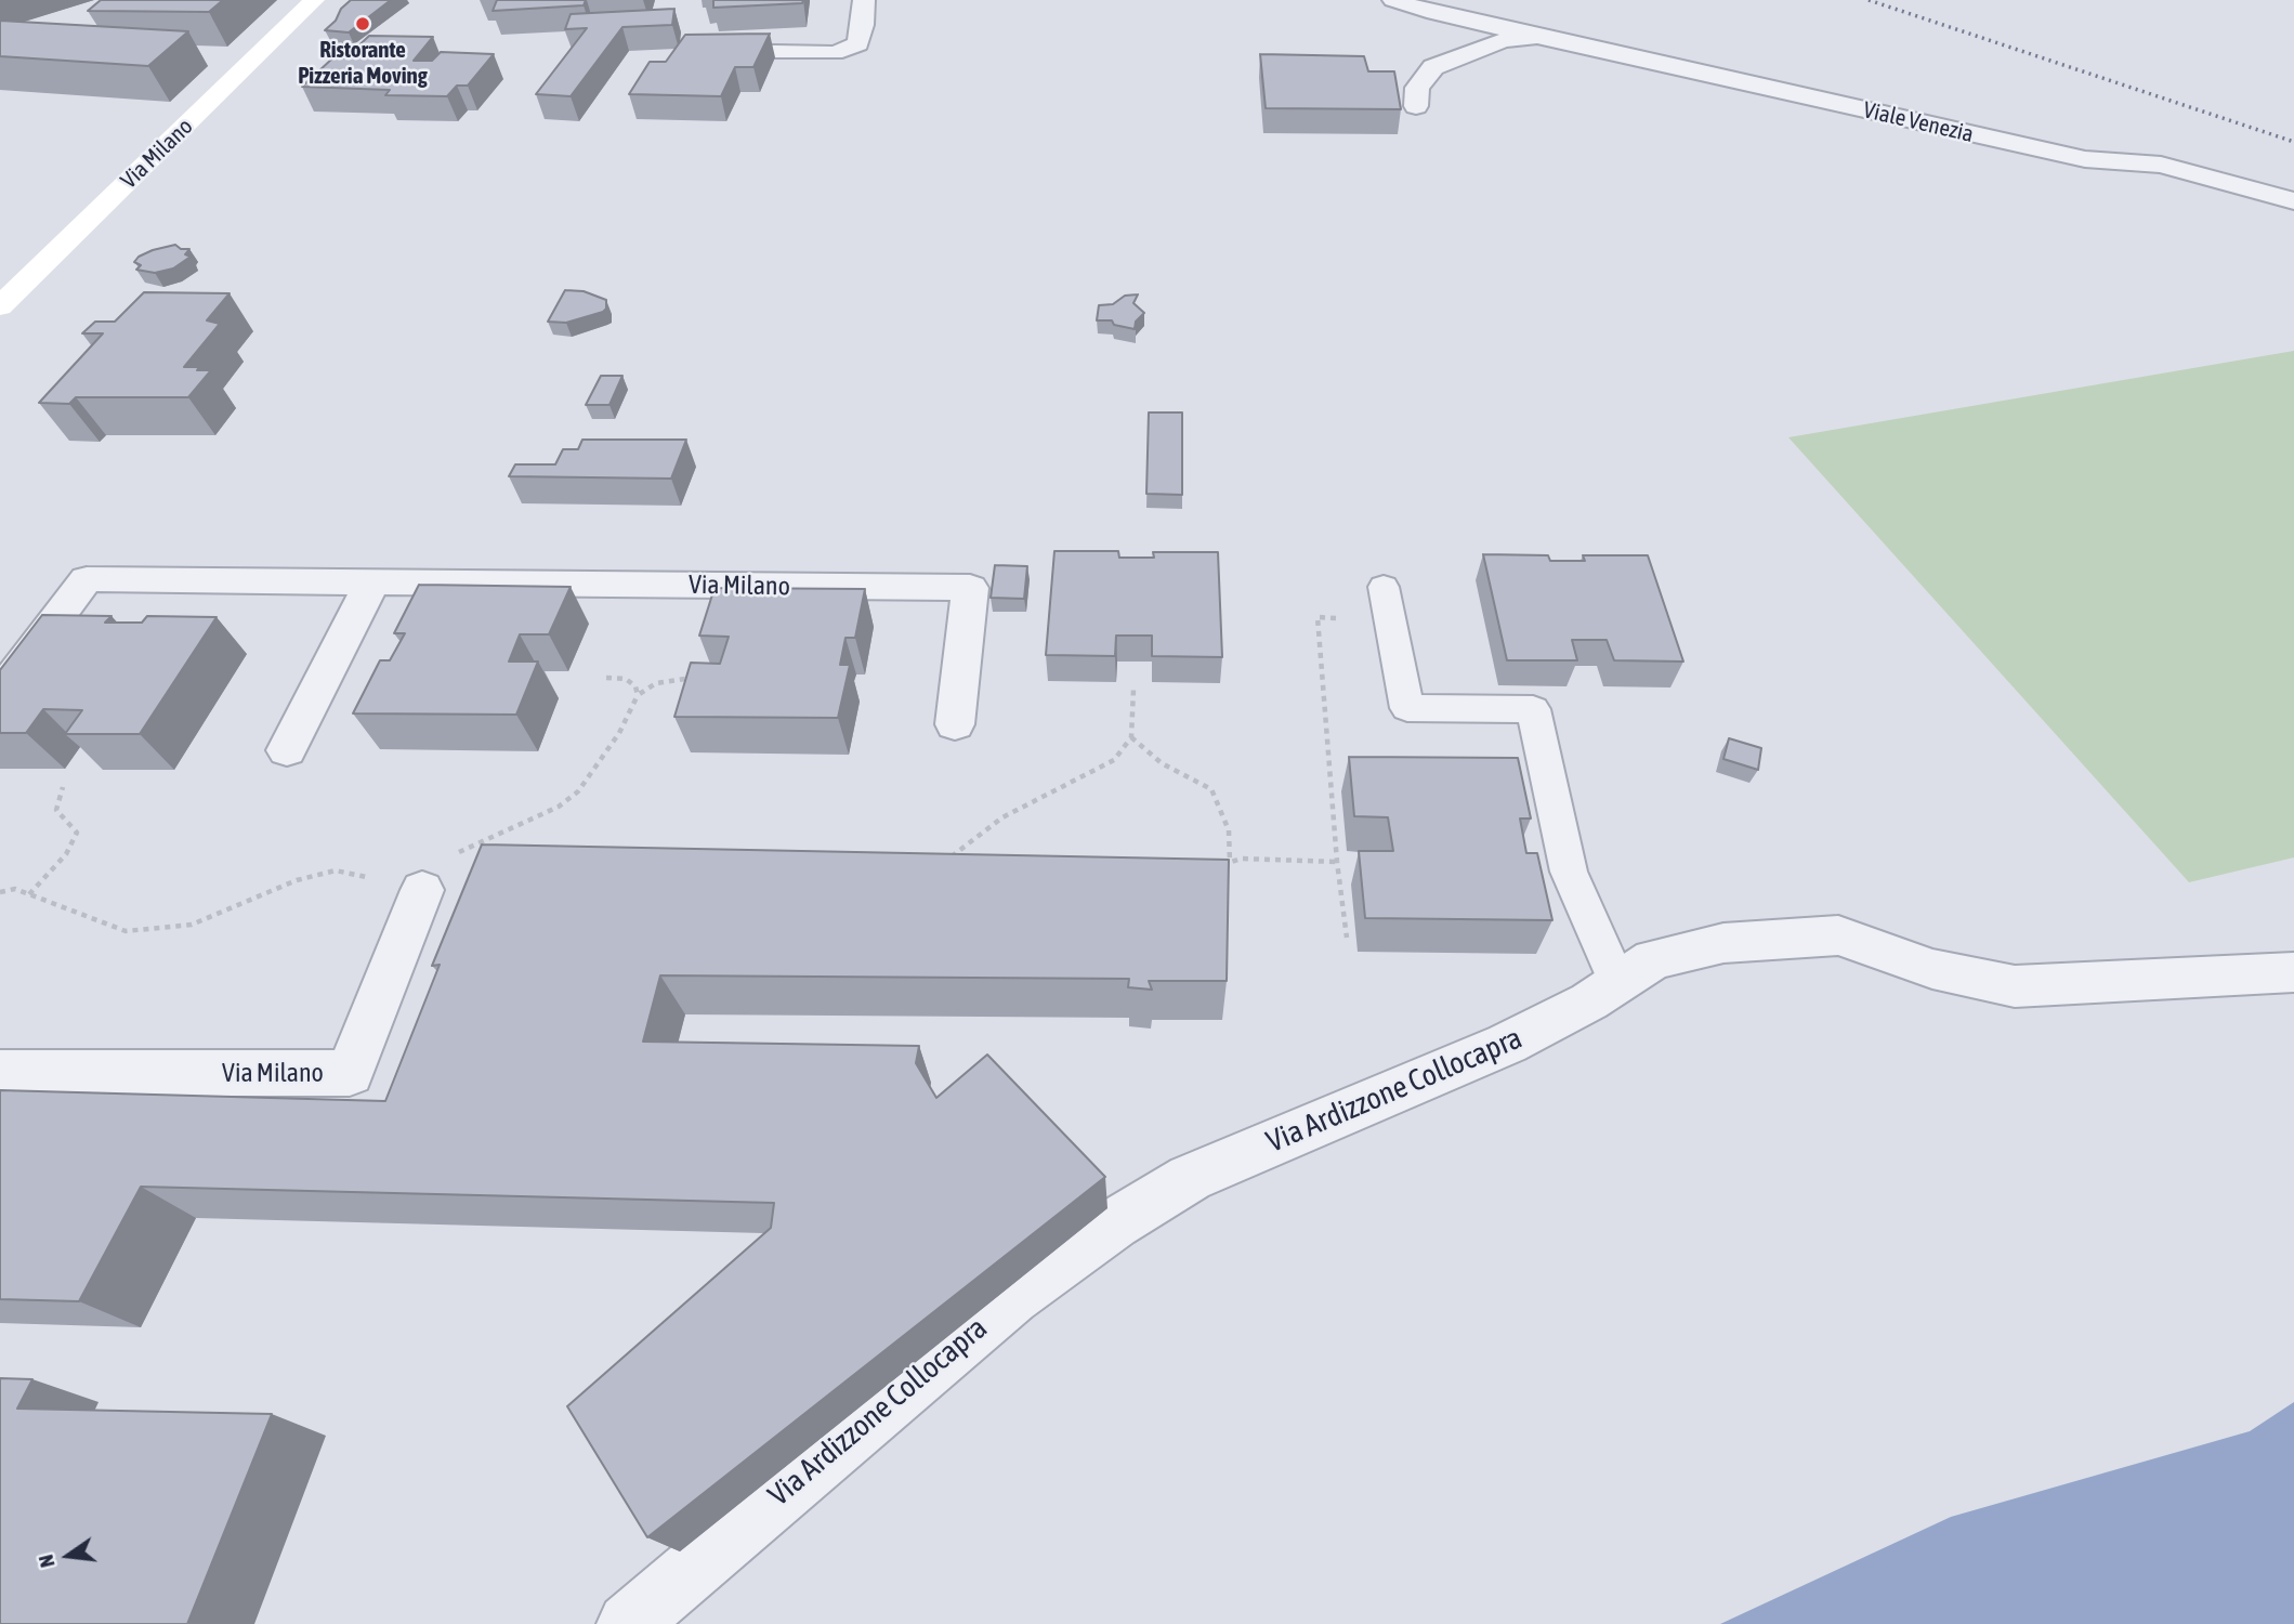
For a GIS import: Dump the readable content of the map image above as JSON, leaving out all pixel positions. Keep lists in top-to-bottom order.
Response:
{
  "streets": {
    "main road": ["Via Milano"],
    "street": ["Viale Venezia", "Via Ardizzone Collocapra"]
  },
  "places": ["Ristorante Pizzeria Moving"],
  "north": "left"
}
